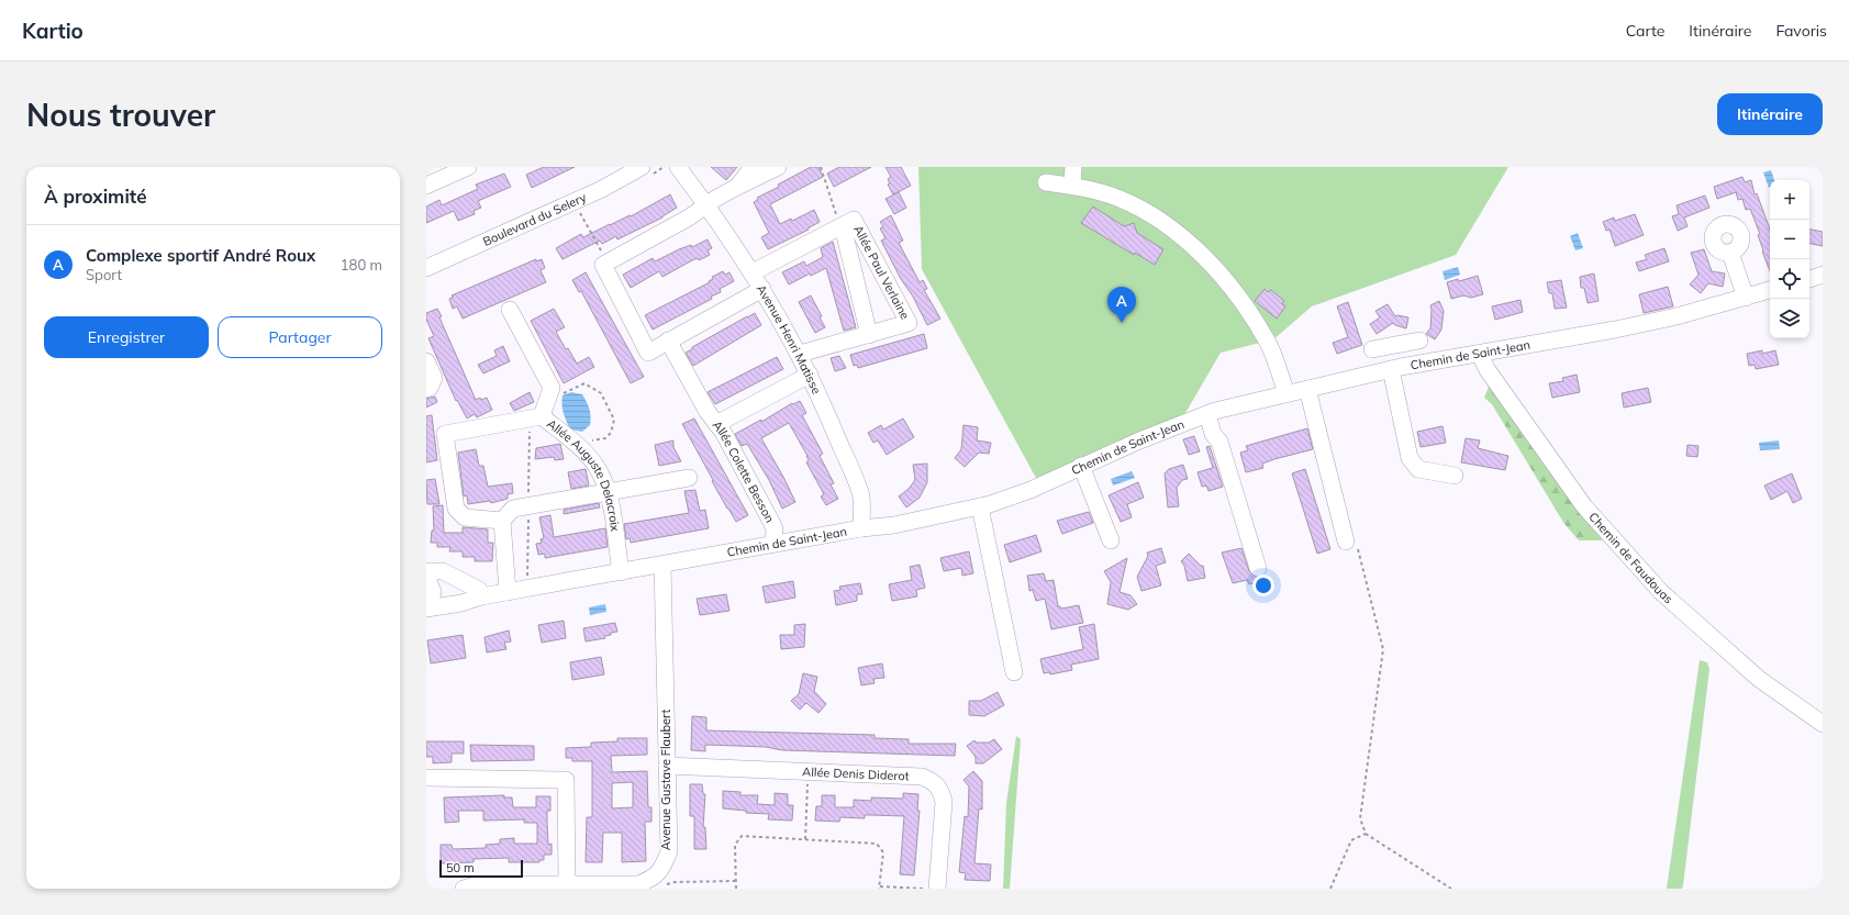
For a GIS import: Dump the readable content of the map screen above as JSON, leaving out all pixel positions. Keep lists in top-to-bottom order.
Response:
{
  "streets": {
    "street": [
      "Boulevard du Selery",
      "Allée Paul Verlaine",
      "Avenue Henri Matisse",
      "Chemin de Saint-Jean",
      "Allée Colette Besson",
      "Allée Auguste Delacroix",
      "Chemin de Faudouas",
      "Allée Denis Diderot",
      "Avenue Gustave Flaubert"
    ]
  },
  "crossings": [
    ["Allée Paul Verlaine", "Avenue Henri Matisse"],
    ["Avenue Henri Matisse", "Chemin de Saint-Jean"],
    ["Avenue Henri Matisse", "Allée Colette Besson"],
    ["Chemin de Saint-Jean", "Allée Colette Besson"],
    ["Chemin de Saint-Jean", "Allée Auguste Delacroix"],
    ["Chemin de Saint-Jean", "Chemin de Faudouas"],
    ["Chemin de Saint-Jean", "Avenue Gustave Flaubert"],
    ["Allée Denis Diderot", "Avenue Gustave Flaubert"]
  ],
  "scale_bar": "50 m",
  "page": {
    "header": "Kartio",
    "nav": ["Carte", "Itinéraire", "Favoris"],
    "buttons": [
      "Itinéraire",
      ["Enregistrer", "Partager"]
    ],
    "title": "Nous trouver",
    "heading": "À proximité",
    "map_buttons": ["+", "−"],
    "list": [
      {
        "mark": "A",
        "name": "Complexe sportif André Roux",
        "note": "Sport",
        "value": "180 m"
      }
    ],
    "pins": "A",
    "scale": "50 m"
  }
}
